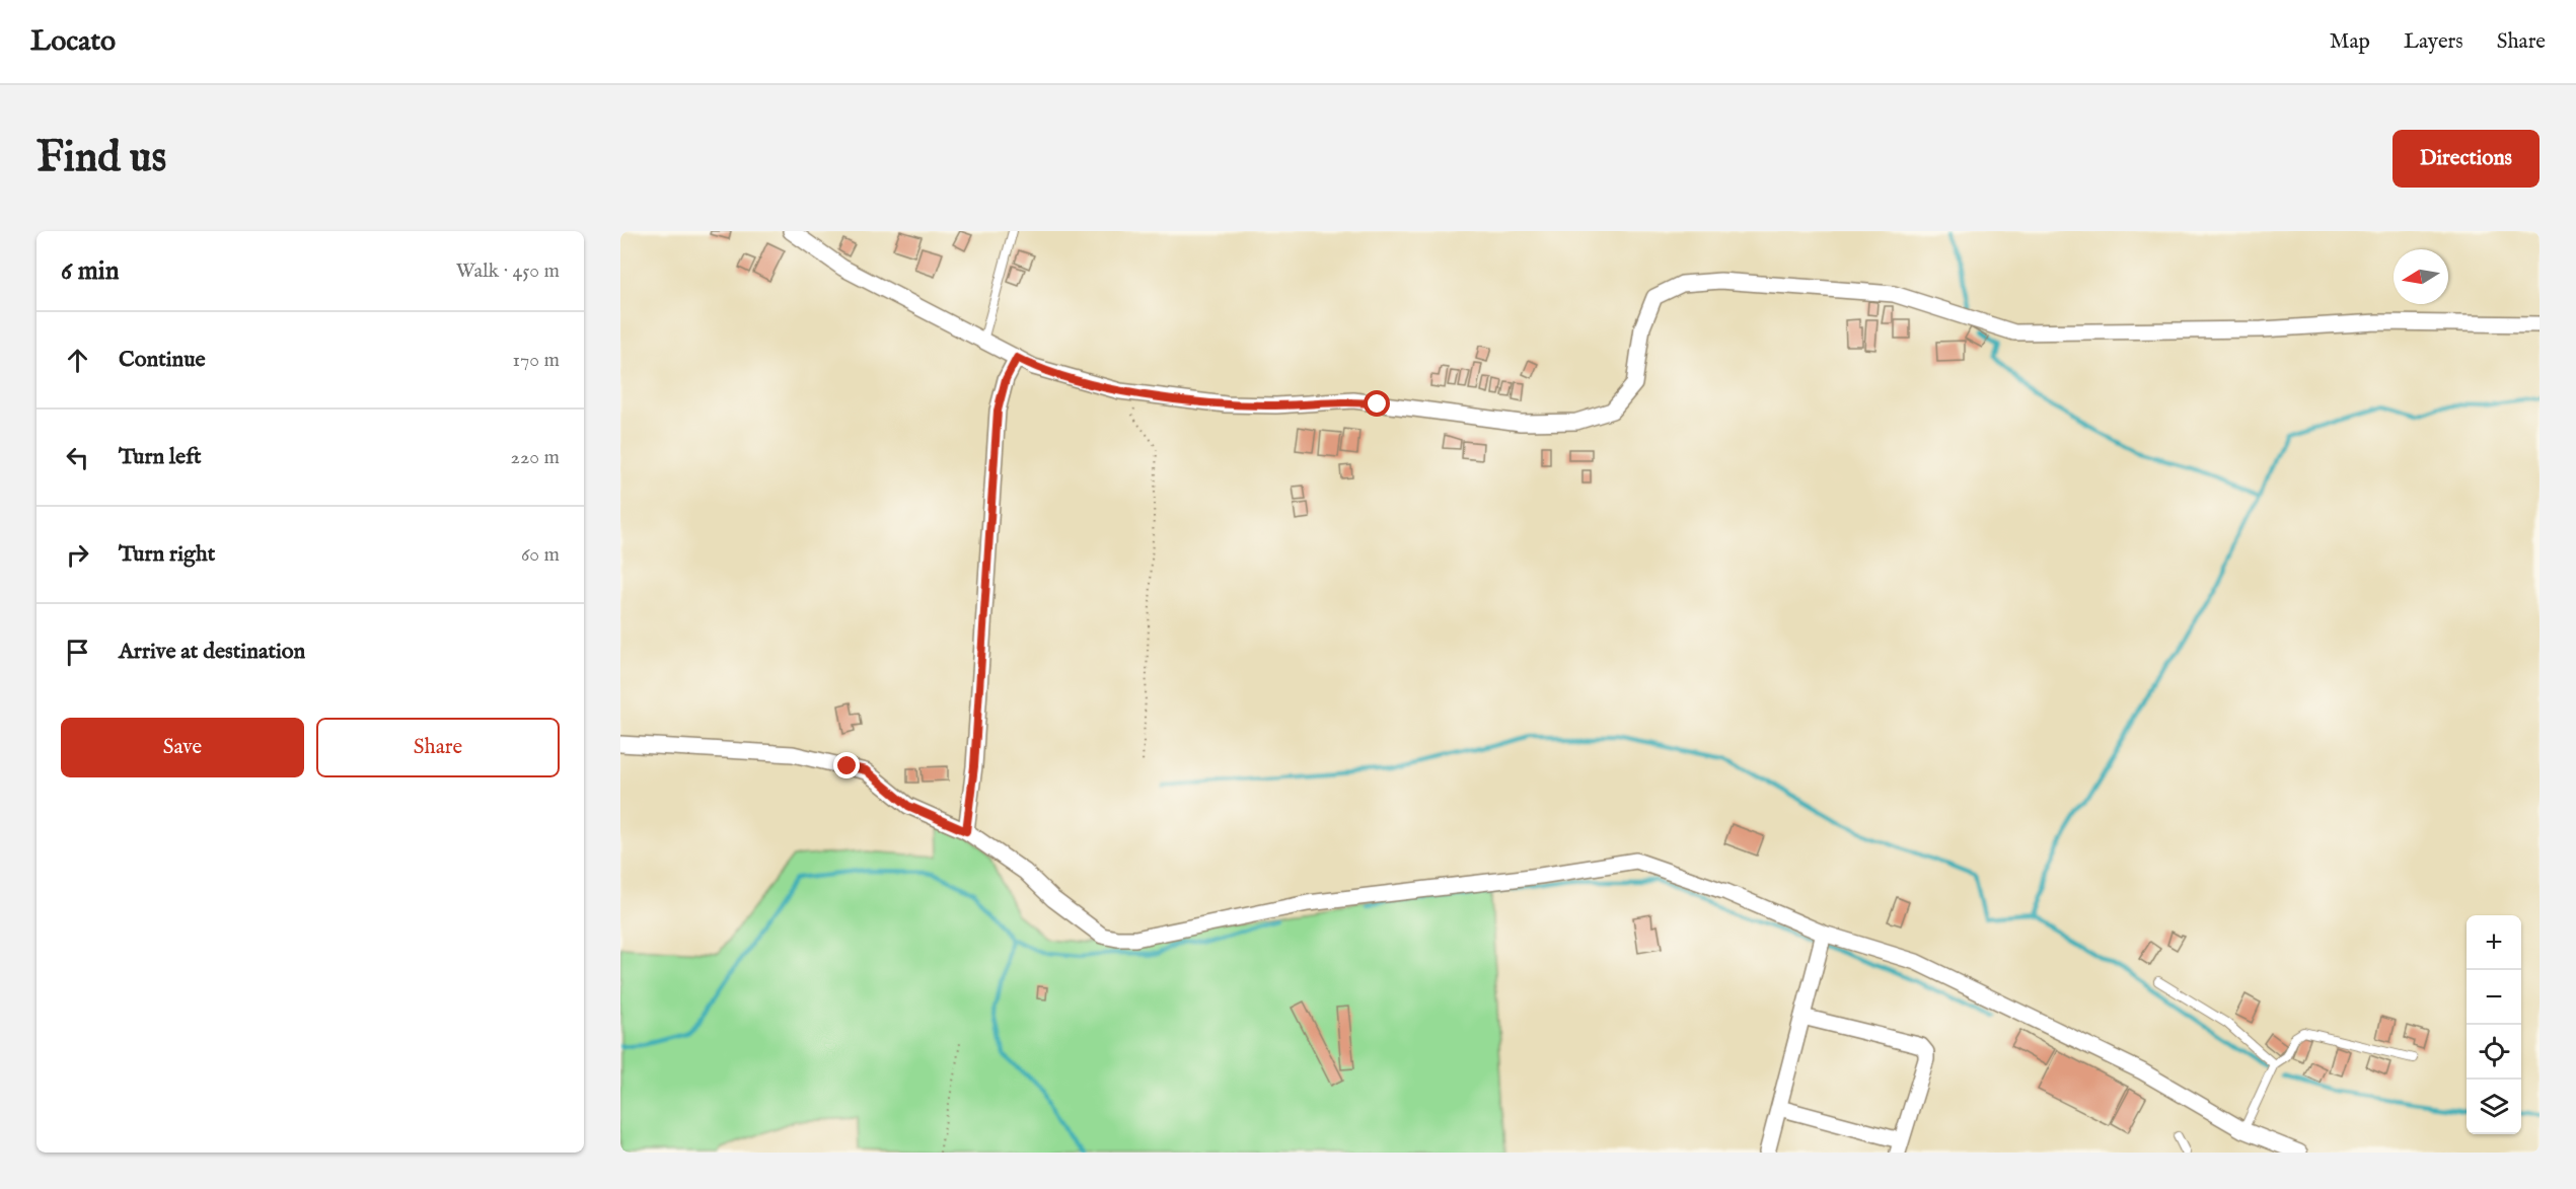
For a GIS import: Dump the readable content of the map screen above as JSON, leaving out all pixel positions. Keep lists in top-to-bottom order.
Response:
{
  "north": "left",
  "page": {
    "header": "Locato",
    "nav": ["Map", "Layers", "Share"],
    "buttons": [
      "Directions",
      ["Save", "Share"]
    ],
    "title": "Find us",
    "heading": ["6 min", "Walk · 450 m"],
    "list": [
      ["Continue", "170 m"],
      ["Turn left", "220 m"],
      ["Turn right", "60 m"],
      "Arrive at destination"
    ],
    "map_buttons": ["+", "−"]
  }
}
